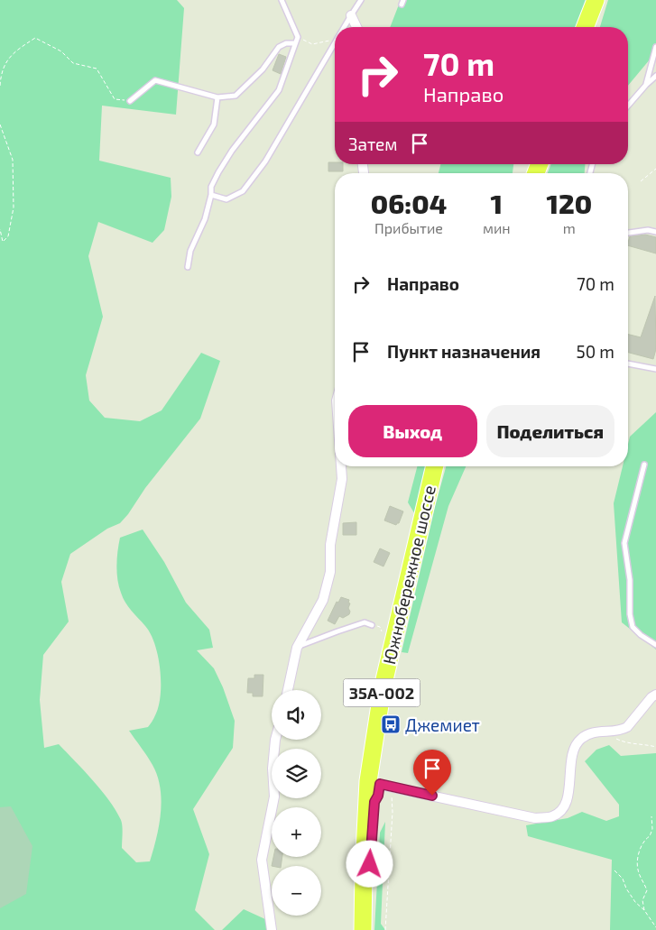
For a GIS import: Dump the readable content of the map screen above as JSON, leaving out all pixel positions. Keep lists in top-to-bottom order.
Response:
{
  "streets": {
    "highway": ["Южнобережное шоссе", "35А-002"]
  },
  "places": {
    "bus stop": ["Джемиет"]
  },
  "page": {
    "turn": ["70 m", "Направо"],
    "then": "Затем",
    "eta": [
      "06:04",
      "Прибытие",
      "1",
      "мин",
      "120",
      "m"
    ],
    "list": [
      {
        "name": "Направо",
        "value": "70 m"
      },
      {
        "name": "Пункт назначения",
        "value": "50 m"
      }
    ],
    "buttons": ["Выход", "Поделиться"],
    "map_buttons": ["+", "−"]
  }
}
